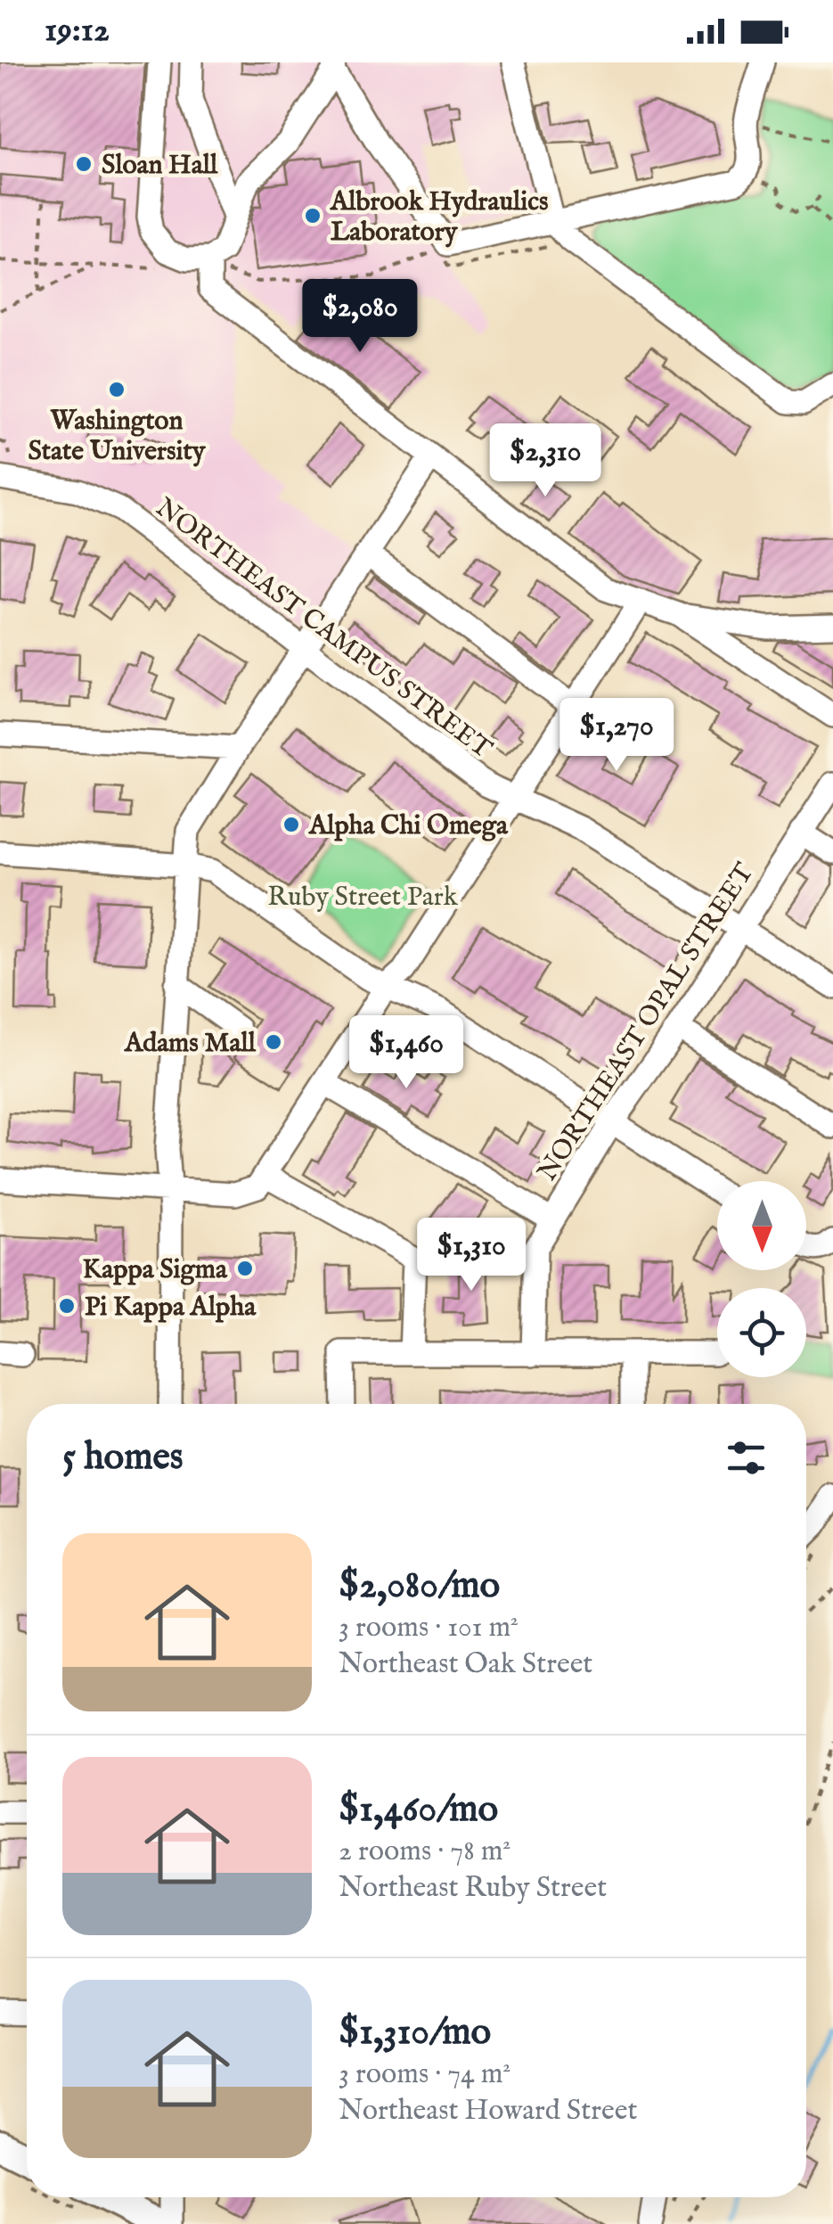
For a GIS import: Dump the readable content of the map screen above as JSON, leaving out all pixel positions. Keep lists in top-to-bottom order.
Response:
{
  "streets": {
    "street": ["NORTHEAST CAMPUS STREET", "NORTHEAST OPAL STREET"]
  },
  "crossings": [
    ["NORTHEAST CAMPUS STREET", "NORTHEAST OPAL STREET"]
  ],
  "parks": ["Ruby Street Park"],
  "places": [
    "Sloan Hall",
    "Albrook Hydraulics Laboratory",
    "Washington State University",
    "Alpha Chi Omega",
    "Adams Mall",
    "Kappa Sigma",
    "Pi Kappa Alpha"
  ],
  "north": "bottom",
  "page": {
    "status": "19:12",
    "price": [
      "$2,080",
      "$2,310",
      "$1,270",
      "$1,460",
      "$1,310"
    ],
    "heading": "5 homes",
    "list": [
      {
        "name": "$2,080/mo",
        "note": "3 rooms · 101 m² · Northeast Oak Street"
      },
      {
        "name": "$1,460/mo",
        "note": "2 rooms · 78 m² · Northeast Ruby Street"
      },
      {
        "name": "$1,310/mo",
        "note": "3 rooms · 74 m² · Northeast Howard Street"
      }
    ]
  }
}
